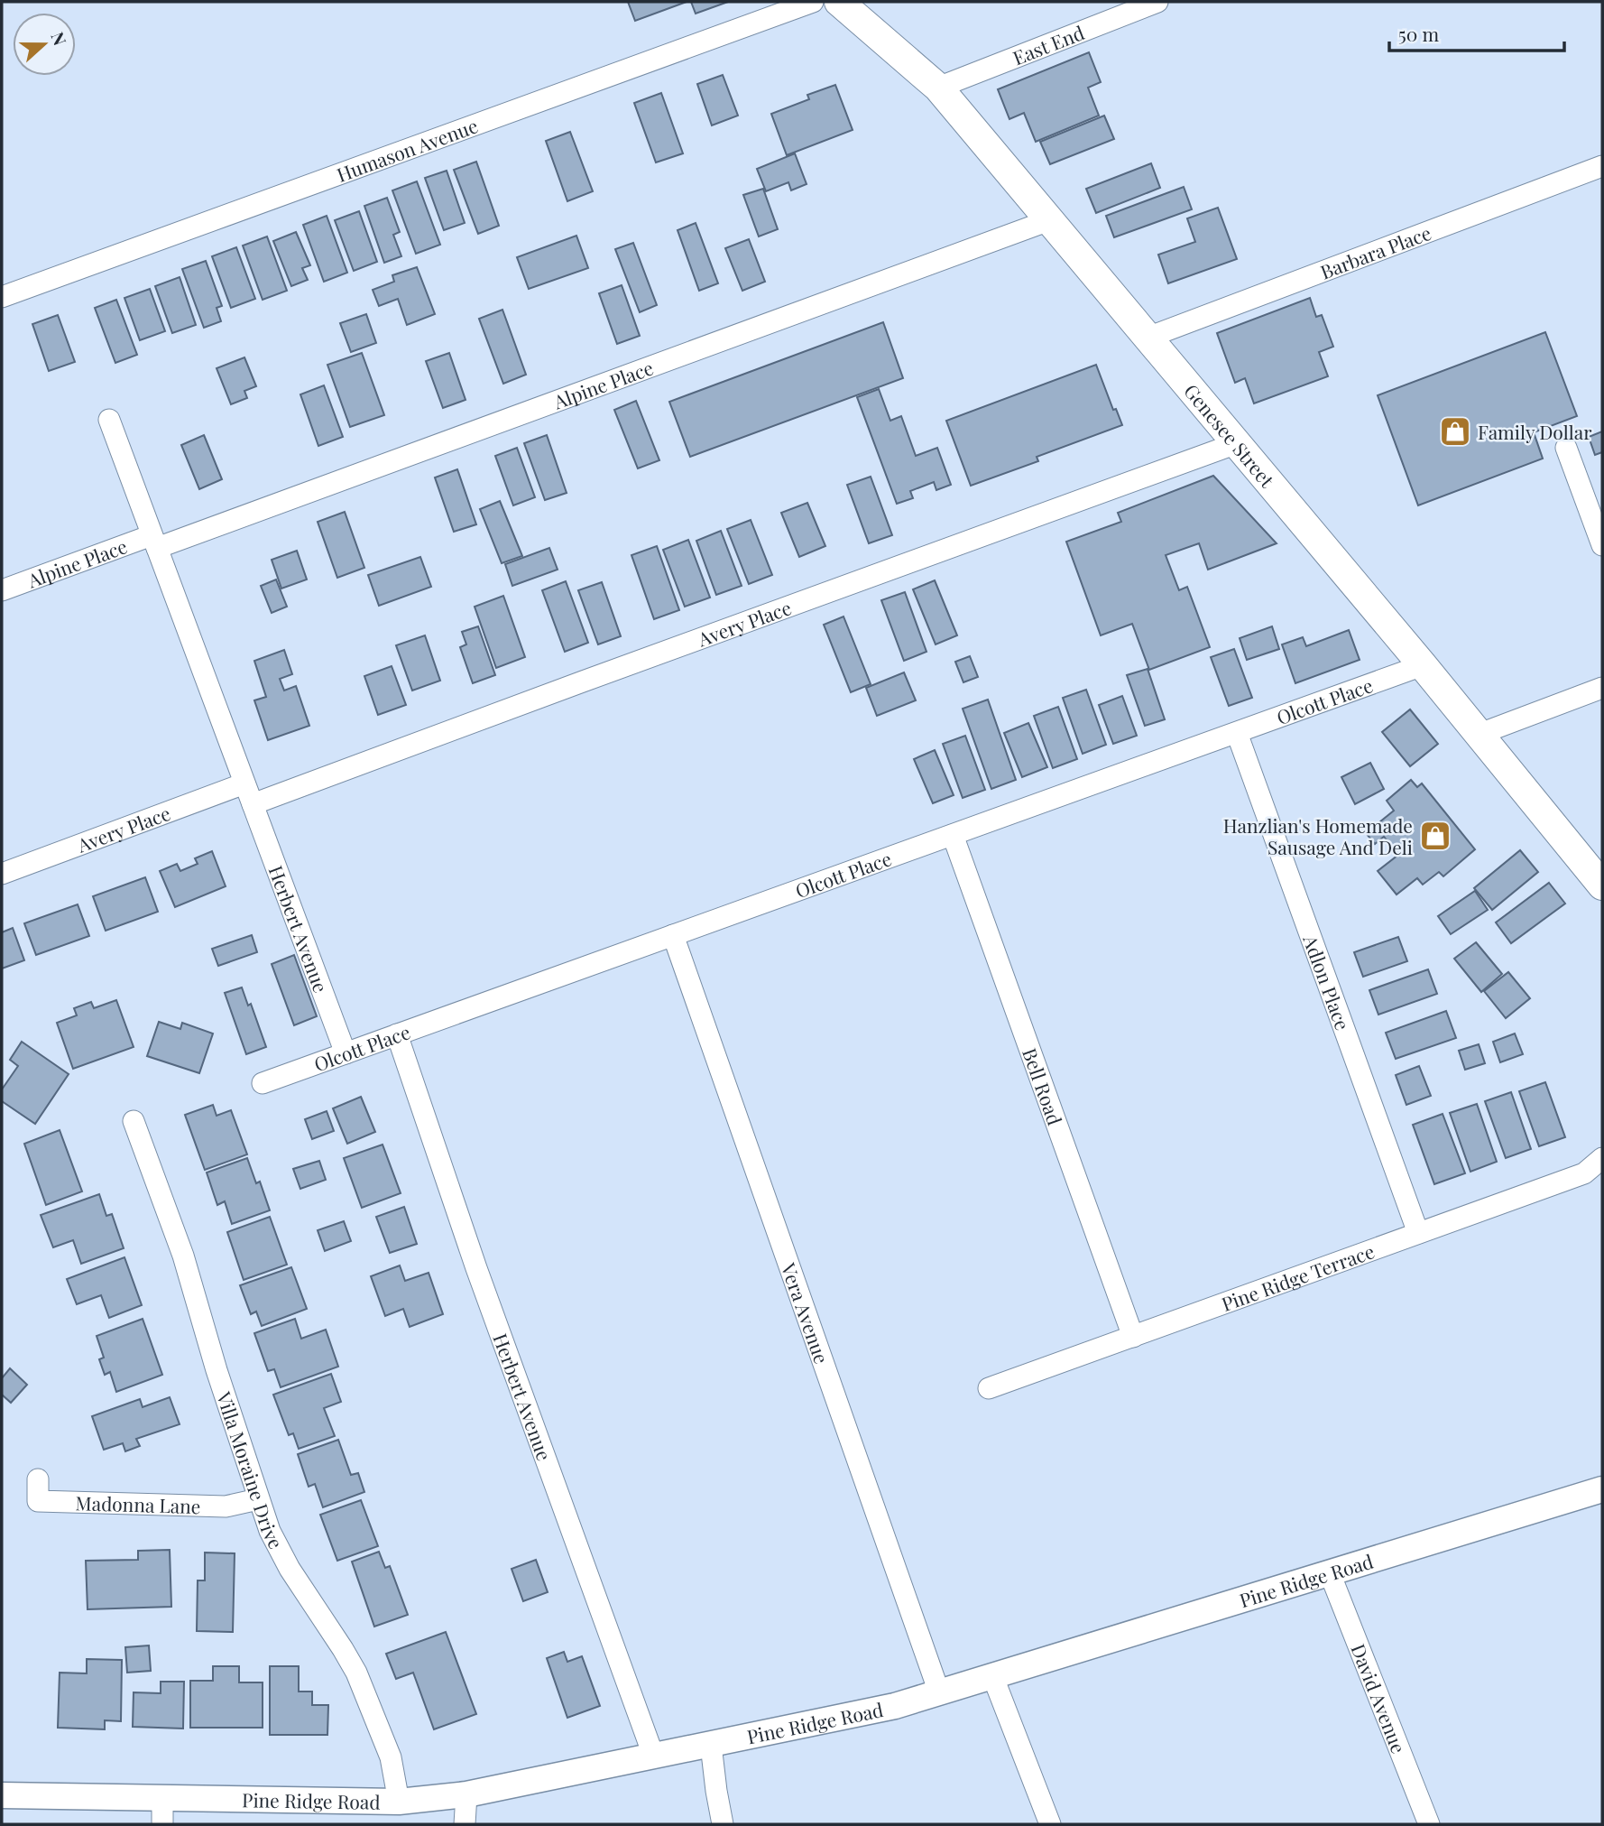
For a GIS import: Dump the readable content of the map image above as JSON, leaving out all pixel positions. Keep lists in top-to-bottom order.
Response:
{
  "streets": {
    "main road": ["Genesee Street"],
    "street": [
      "East End",
      "Humason Avenue",
      "Barbara Place",
      "Alpine Place",
      "Avery Place",
      "Olcott Place",
      "Herbert Avenue",
      "Adlon Place",
      "Bell Road",
      "Pine Ridge Terrace",
      "Vera Avenue",
      "Villa Moraine Drive",
      "Madonna Lane",
      "Pine Ridge Road",
      "David Avenue"
    ]
  },
  "crossings": [
    ["East End", "Genesee Street"],
    ["Barbara Place", "Genesee Street"],
    ["Alpine Place", "Genesee Street"],
    ["Genesee Street", "Avery Place"],
    ["Genesee Street", "Olcott Place"],
    ["Avery Place", "Herbert Avenue"],
    ["Olcott Place", "Herbert Avenue"],
    ["Olcott Place", "Adlon Place"],
    ["Olcott Place", "Bell Road"],
    ["Olcott Place", "Vera Avenue"],
    ["Herbert Avenue", "Pine Ridge Road"],
    ["Adlon Place", "Pine Ridge Terrace"],
    ["Bell Road", "Pine Ridge Terrace"],
    ["Vera Avenue", "Pine Ridge Road"],
    ["Villa Moraine Drive", "Madonna Lane"],
    ["Villa Moraine Drive", "Pine Ridge Road"],
    ["Pine Ridge Road", "David Avenue"]
  ],
  "places": {
    "shop": ["Family Dollar", "Hanzlian's Homemade Sausage And Deli"]
  },
  "scale_bar": "50 m",
  "north": "right"
}
